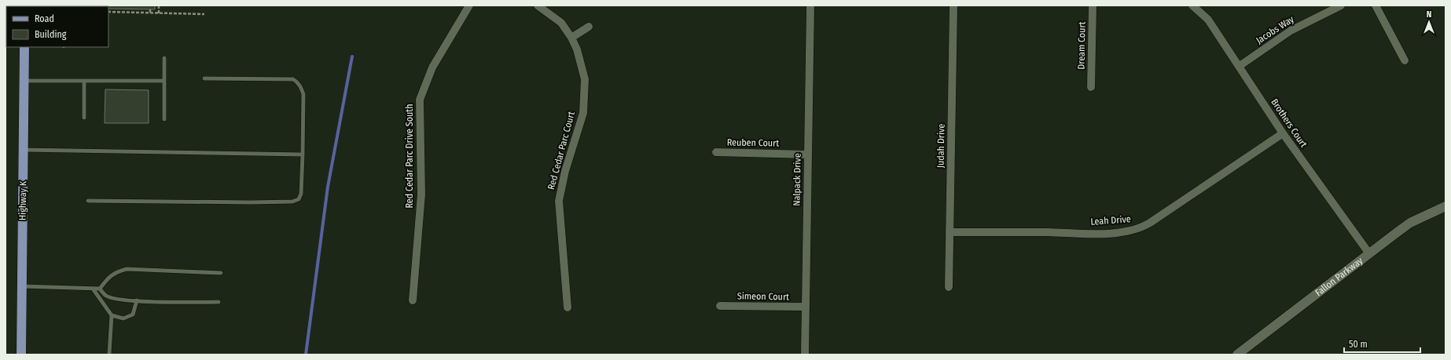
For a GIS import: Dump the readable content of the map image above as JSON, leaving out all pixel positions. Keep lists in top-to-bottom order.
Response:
{
  "streets": {
    "main road": ["Highway K"],
    "street": [
      "Jacobs Way",
      "Dream Court",
      "Brothers Court",
      "Reuben Court",
      "Judah Drive",
      "Red Cedar Parc Court",
      "Red Cedar Parc Drive South",
      "Nalpack Drive",
      "Leah Drive",
      "Fallon Parkway",
      "Simeon Court"
    ]
  },
  "crossings": [
    ["Jacobs Way", "Brothers Court"],
    ["Brothers Court", "Leah Drive"],
    ["Brothers Court", "Fallon Parkway"],
    ["Reuben Court", "Nalpack Drive"],
    ["Judah Drive", "Leah Drive"],
    ["Nalpack Drive", "Simeon Court"]
  ],
  "legend": ["Road", "Building"],
  "scale_bar": "50 m",
  "north": "top"
}
